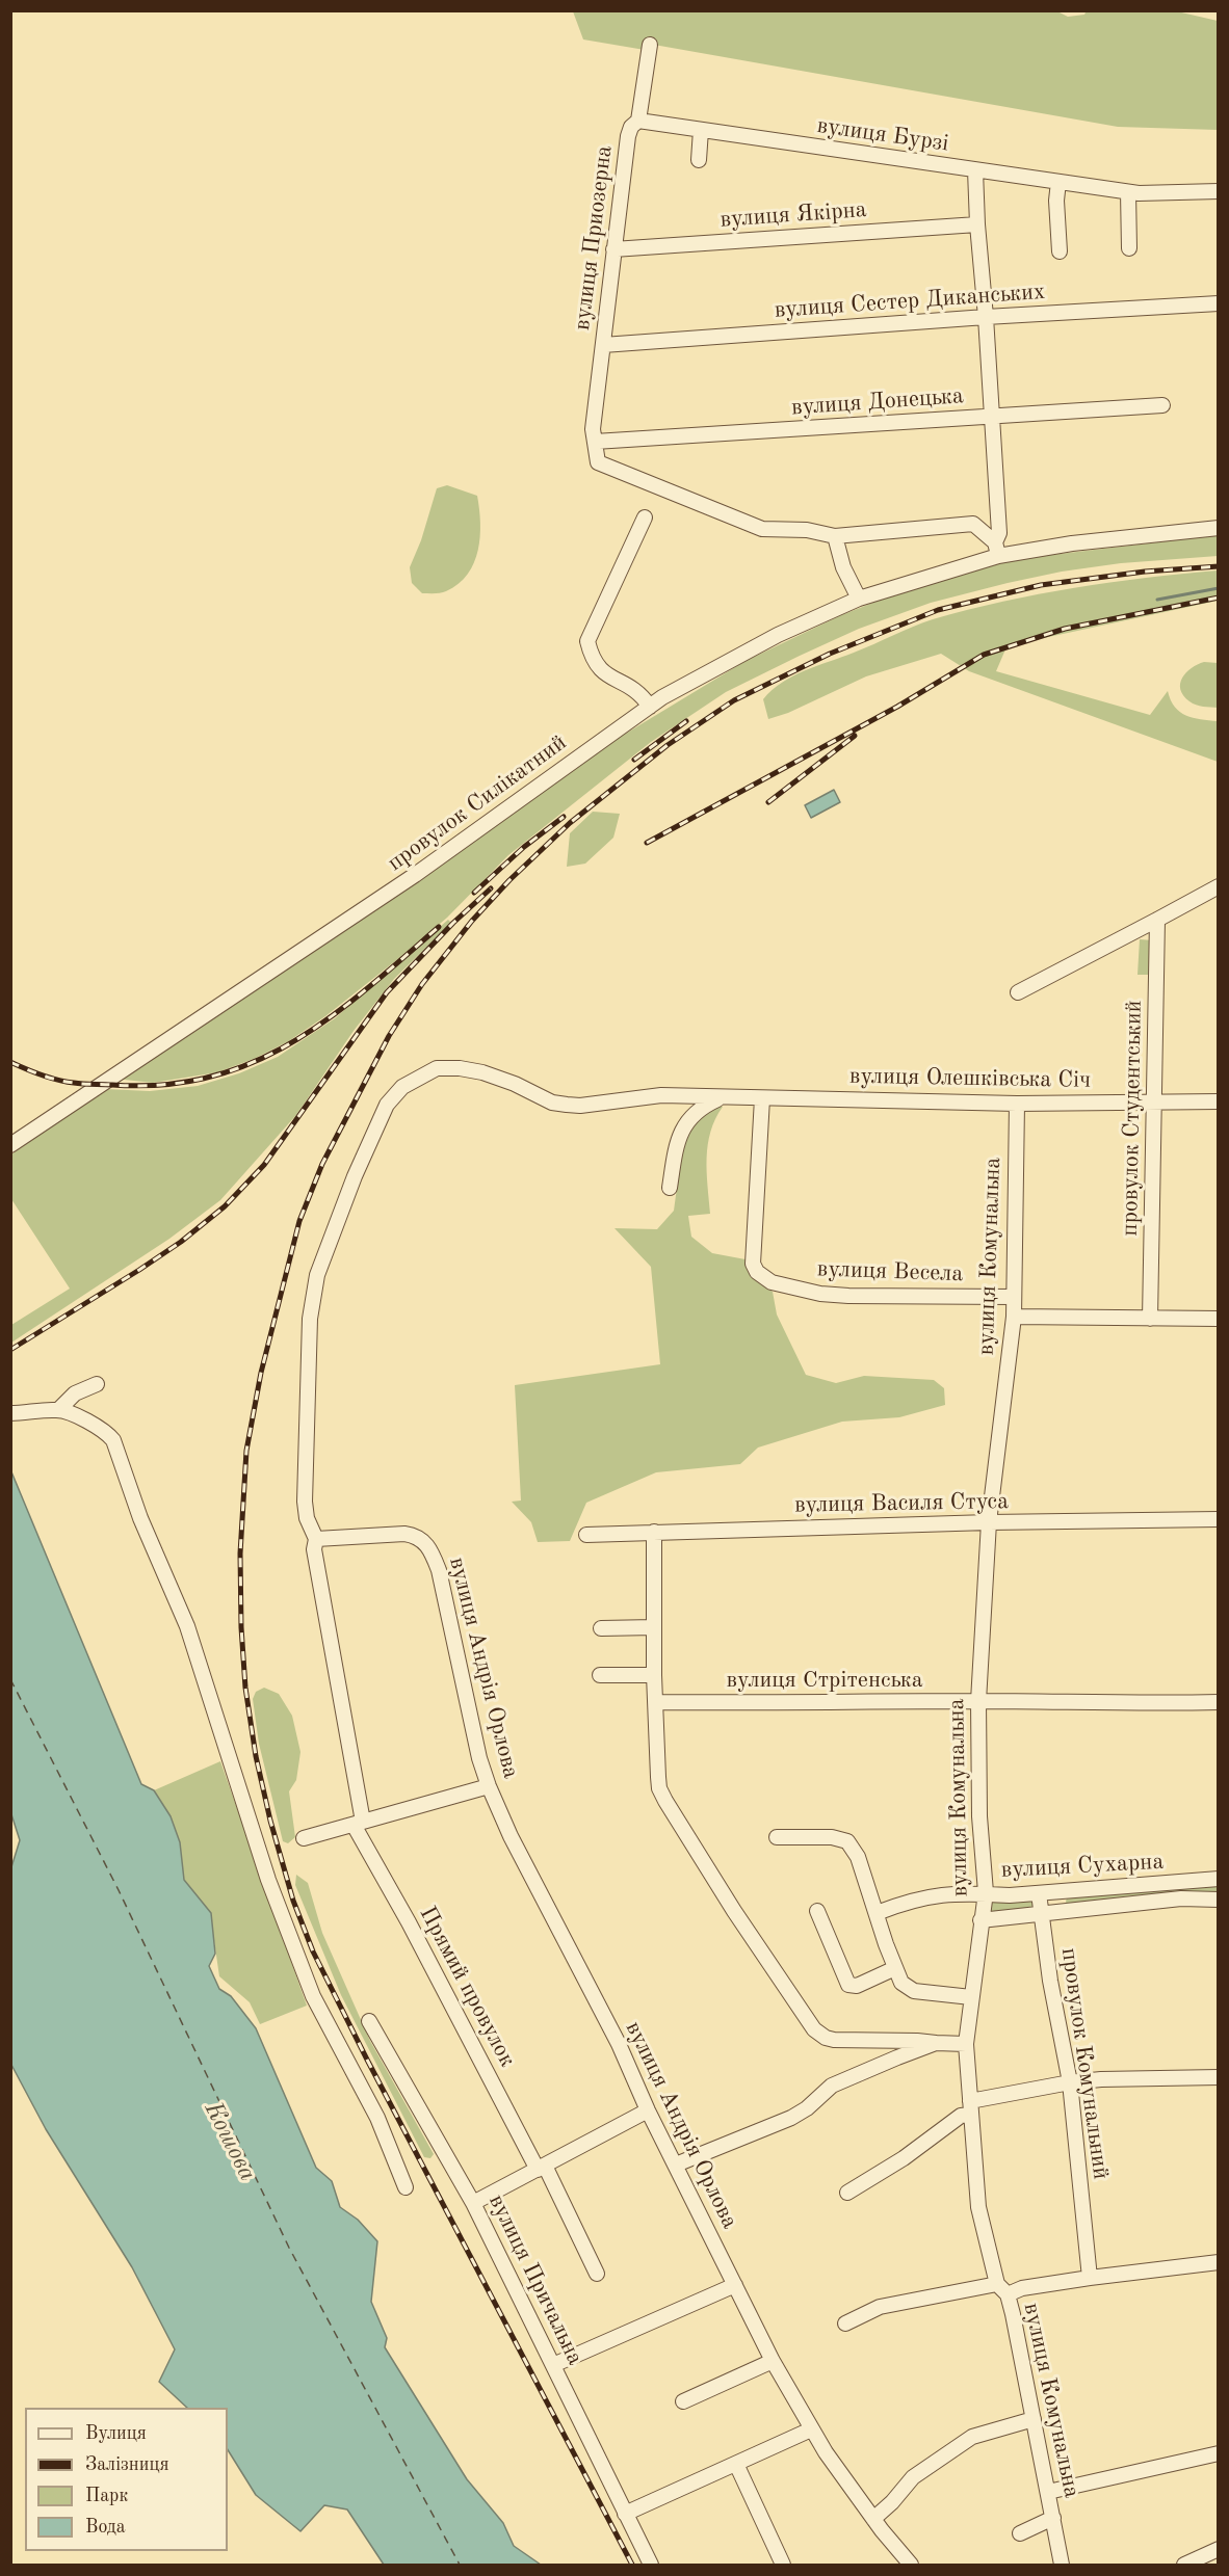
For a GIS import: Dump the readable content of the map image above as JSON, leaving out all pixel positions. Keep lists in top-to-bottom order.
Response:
{
  "streets": {
    "street": [
      "вулиця Бурзі",
      "вулиця Якірна",
      "вулиця Приозерна",
      "вулиця Сестер Диканських",
      "вулиця Донецька",
      "провулок Силікатний",
      "вулиця Олешківська Січ",
      "провулок Студентський",
      "вулиця Комунальна",
      "вулиця Весела",
      "вулиця Василя Стуса",
      "вулиця Андрія Орлова",
      "вулиця Стрітенська",
      "вулиця Сухарна",
      "Прямий провулок",
      "провулок Комунальний",
      "вулиця Причальна"
    ]
  },
  "crossings": [
    ["вулиця Бурзі", "вулиця Приозерна"],
    ["вулиця Якірна", "вулиця Приозерна"],
    ["вулиця Приозерна", "вулиця Сестер Диканських"],
    ["вулиця Приозерна", "вулиця Донецька"],
    ["вулиця Олешківська Січ", "провулок Студентський"],
    ["вулиця Олешківська Січ", "вулиця Комунальна"],
    ["вулиця Олешківська Січ", "вулиця Весела"],
    ["вулиця Комунальна", "вулиця Весела"],
    ["вулиця Комунальна", "вулиця Василя Стуса"],
    ["вулиця Комунальна", "вулиця Стрітенська"],
    ["вулиця Комунальна", "вулиця Сухарна"],
    ["вулиця Андрія Орлова", "Прямий провулок"],
    ["вулиця Сухарна", "провулок Комунальний"]
  ],
  "water": ["Кошова"],
  "legend": [
    "Вулиця",
    "Залізниця",
    "Парк",
    "Вода"
  ]
}
